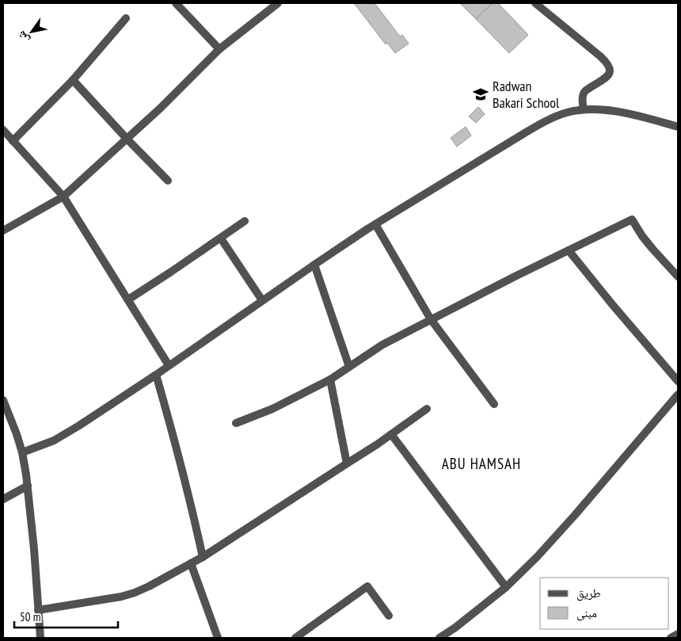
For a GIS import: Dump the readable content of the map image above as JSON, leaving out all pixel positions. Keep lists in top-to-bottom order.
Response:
{
  "districts": ["ABU HAMSAH"],
  "places": {
    "school or university": ["Radwan Bakari School"]
  },
  "legend": ["طريق", "مبنى"],
  "scale_bar": "50 m",
  "north": "bottom left"
}
